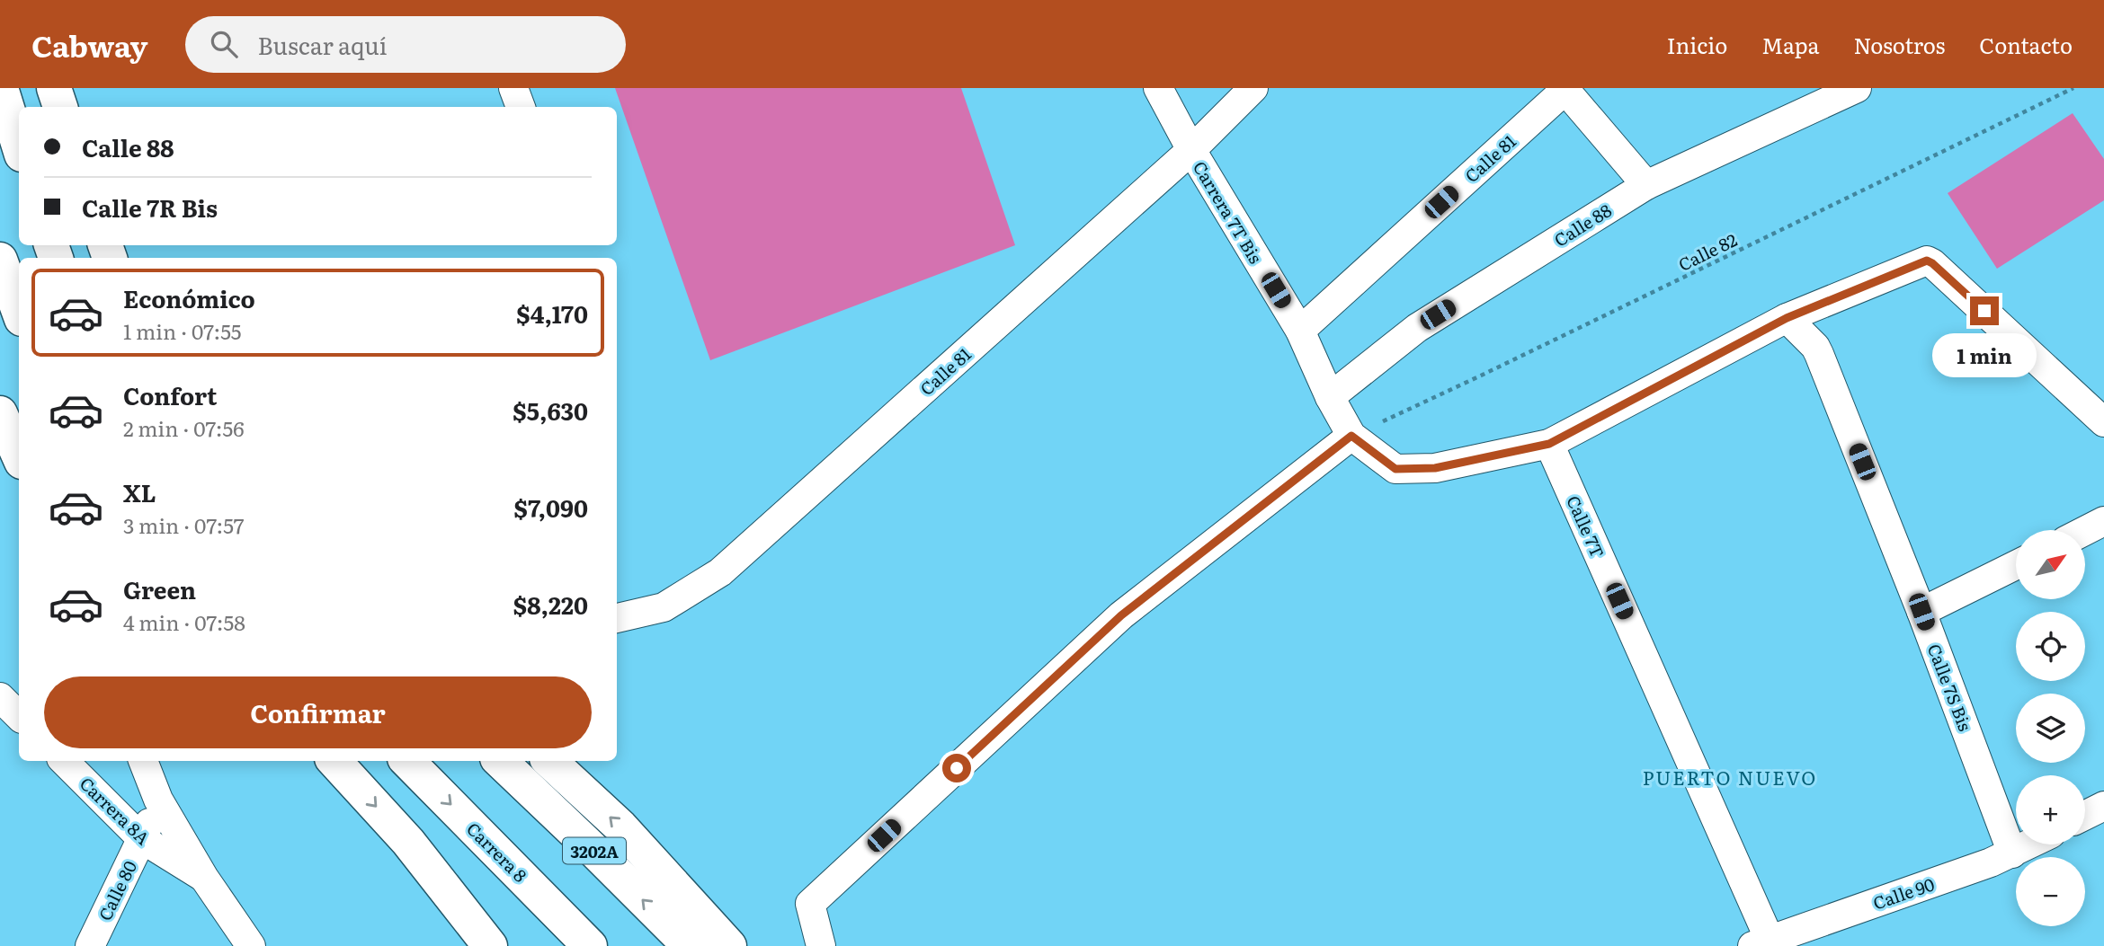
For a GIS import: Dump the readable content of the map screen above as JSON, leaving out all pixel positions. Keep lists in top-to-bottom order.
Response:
{
  "streets": {
    "main road": ["3202A", "Carrera 8"],
    "street": [
      "Calle 81",
      "Carrera 7T Bis",
      "Calle 88",
      "Calle 7T",
      "Calle 7S Bis",
      "Carrera 8A",
      "Calle 80",
      "Calle 90"
    ],
    "path": ["Calle 82"]
  },
  "crossings": [
    ["Calle 81", "Carrera 7T Bis"],
    ["Carrera 7T Bis", "Calle 88"],
    ["Carrera 7T Bis", "Calle 82"],
    ["Calle 7T", "Calle 90"],
    ["Calle 7S Bis", "Calle 90"],
    ["Carrera 8A", "Calle 80"]
  ],
  "districts": ["PUERTO NUEVO"],
  "north": "top right",
  "page": {
    "header": "Cabway",
    "search": "Buscar aquí",
    "nav": [
      "Inicio",
      "Mapa",
      "Nosotros",
      "Contacto"
    ],
    "banner": ["Calle 88", "Calle 7R Bis"],
    "list": [
      {
        "name": "Económico",
        "note": "1 min · 07:55",
        "value": "$4,170"
      },
      {
        "name": "Confort",
        "note": "2 min · 07:56",
        "value": "$5,630"
      },
      {
        "name": "XL",
        "note": "3 min · 07:57",
        "value": "$7,090"
      },
      {
        "name": "Green",
        "note": "4 min · 07:58",
        "value": "$8,220"
      }
    ],
    "bubble": "1 min",
    "map_buttons": ["+", "−"],
    "buttons": "Confirmar"
  }
}
